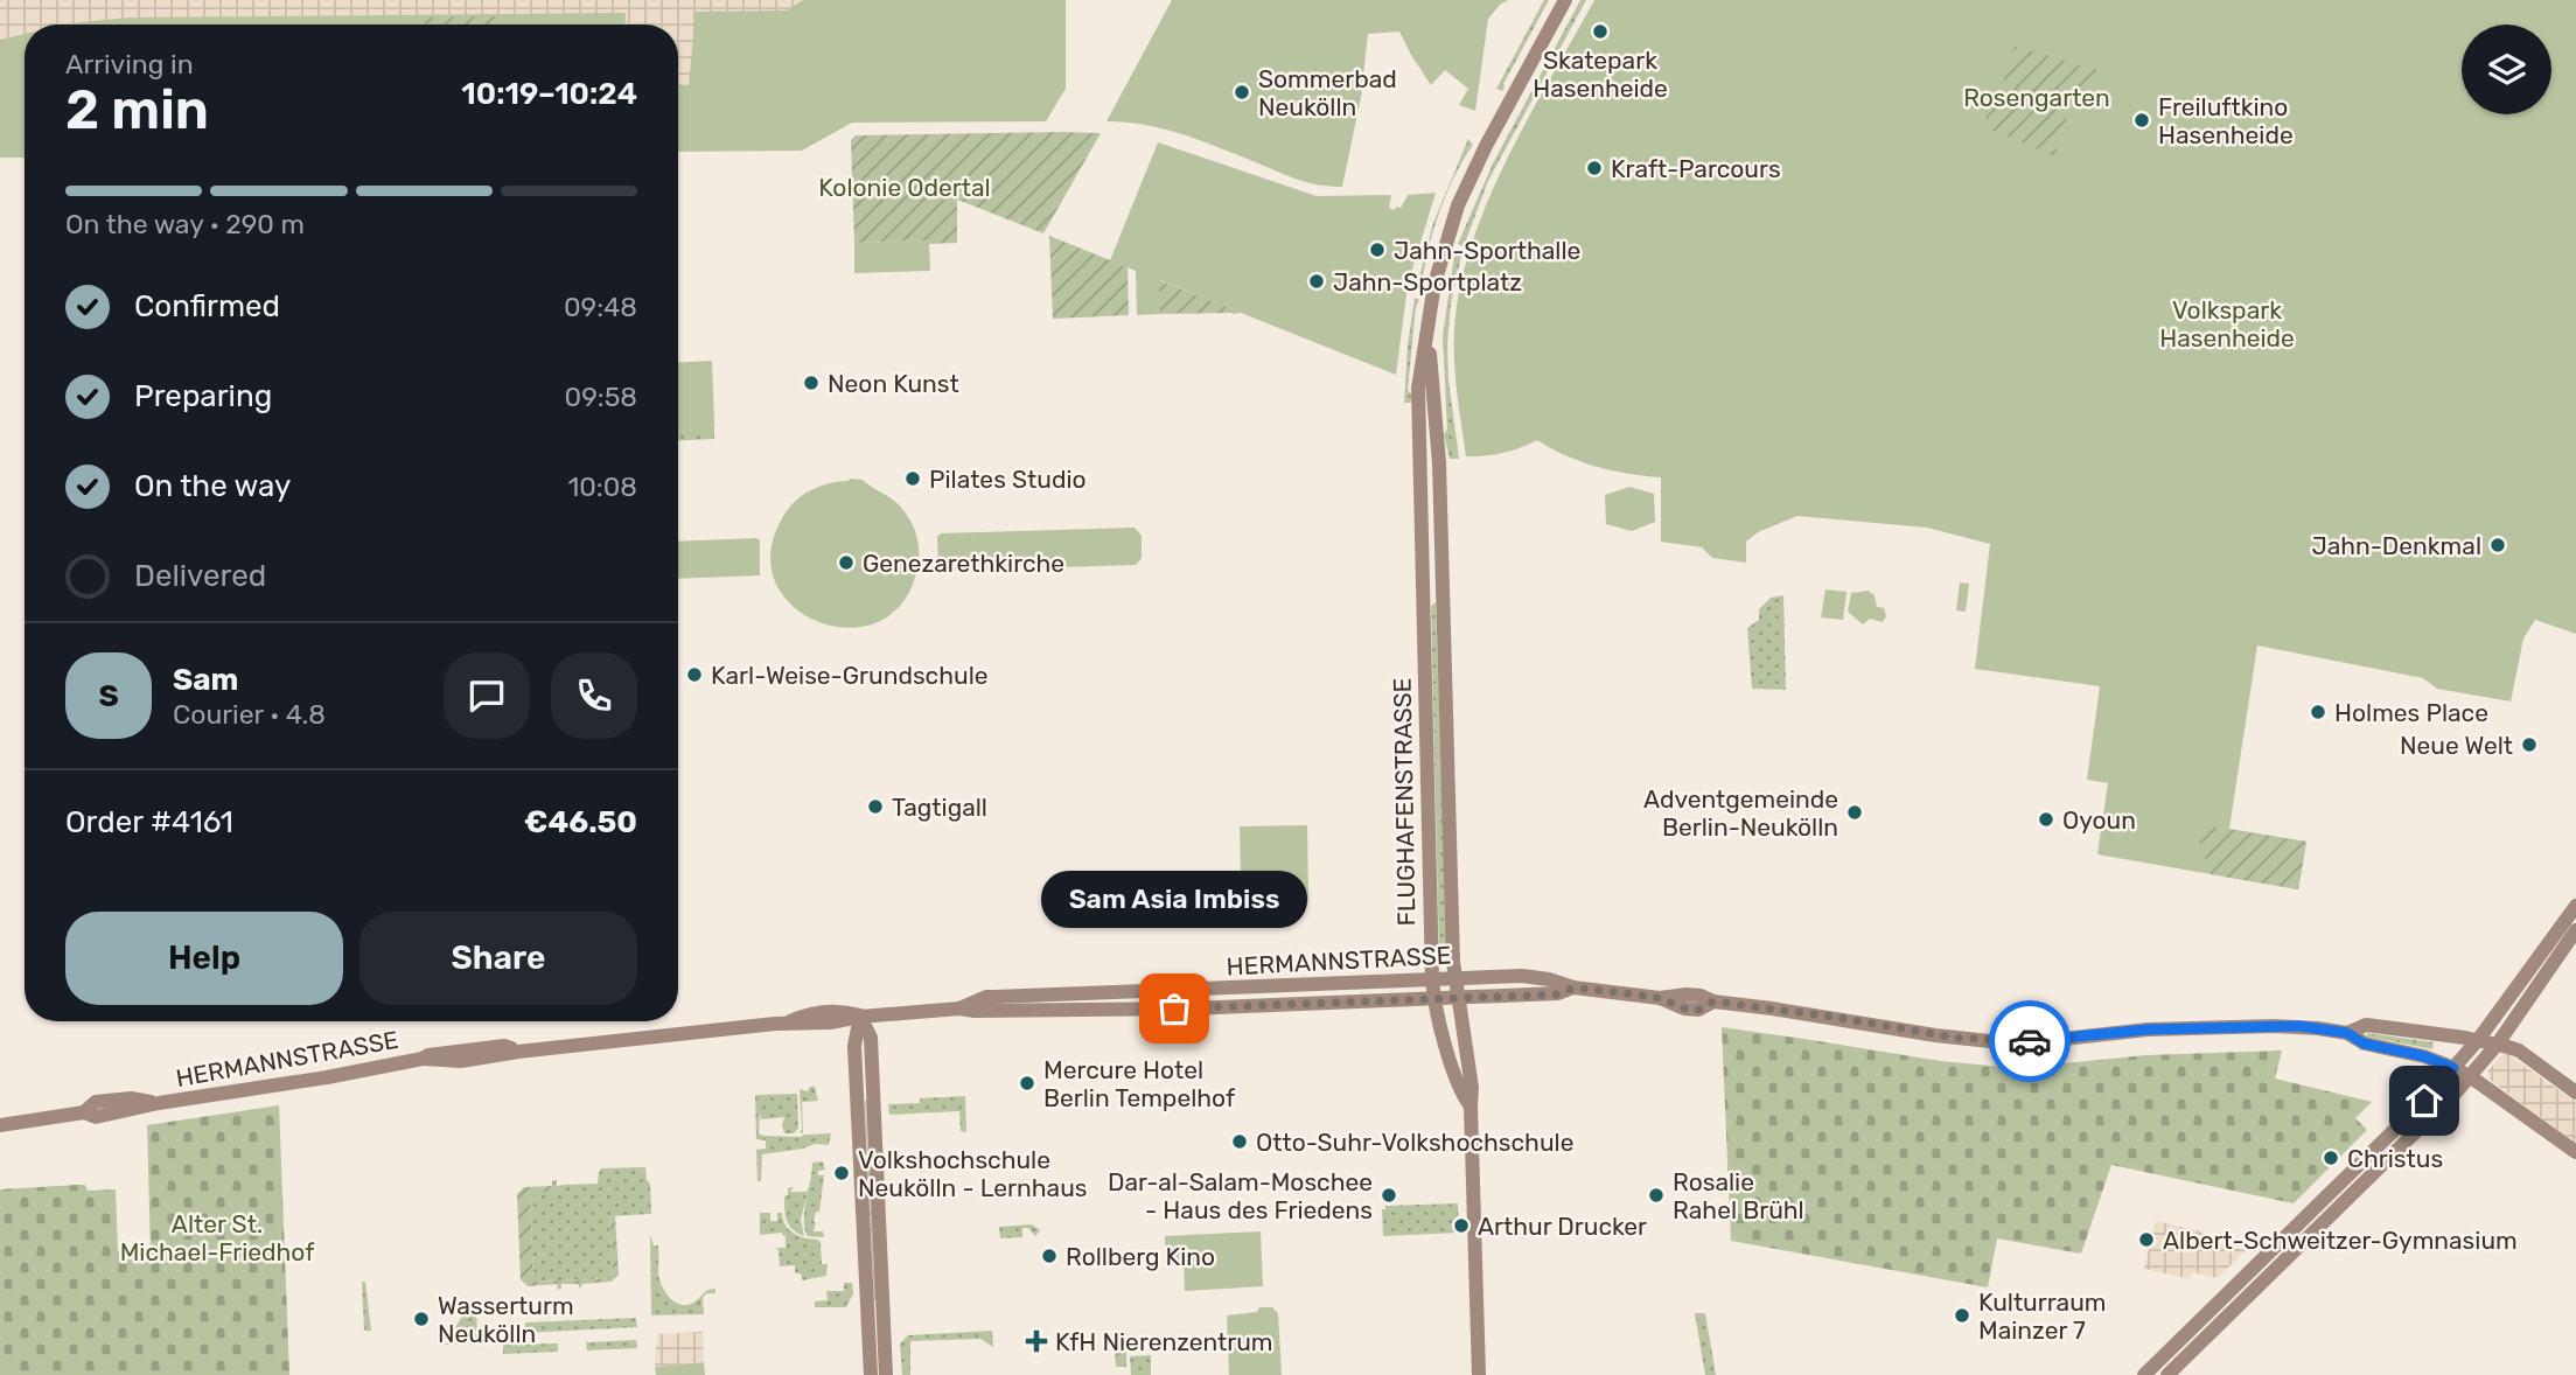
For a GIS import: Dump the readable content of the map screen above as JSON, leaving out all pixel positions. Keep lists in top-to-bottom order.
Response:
{
  "streets": {
    "main road": ["FLUGHAFENSTRASSE", "HERMANNSTRASSE"]
  },
  "crossings": [
    ["FLUGHAFENSTRASSE", "HERMANNSTRASSE"]
  ],
  "parks": [
    "Rosengarten",
    "Kolonie Odertal",
    "Volkspark Hasenheide",
    "Alter St. Michael-Friedhof"
  ],
  "places": {
    "other": [
      "Skatepark Hasenheide",
      "Sommerbad Neukölln",
      "Freiluftkino Hasenheide",
      "Kraft-Parcours",
      "Jahn-Sporthalle",
      "Jahn-Sportplatz",
      "Neon Kunst",
      "Pilates Studio",
      "Jahn-Denkmal",
      "Genezarethkirche",
      "Karl-Weise-Grundschule",
      "Holmes Place",
      "Neue Welt",
      "Tagtigall",
      "Adventgemeinde Berlin-Neukölln",
      "Oyoun",
      "Sam Asia Imbiss",
      "Mercure Hotel Berlin Tempelhof",
      "Otto-Suhr-Volkshochschule",
      "Christus",
      "Volkshochschule Neukölln - Lernhaus",
      "Dar-al-Salam-Moschee - Haus des Friedens",
      "Rosalie Rahel Brühl",
      "Arthur Drucker",
      "Albert-Schweitzer-Gymnasium",
      "Rollberg Kino",
      "Kulturraum Mainzer 7",
      "Wasserturm Neukölln"
    ],
    "health": ["KfH Nierenzentrum"]
  },
  "page": {
    "heading": ["2 min", "Arriving in", "10:19–10:24"],
    "panel": [
      "Sam",
      "Courier · 4.8",
      "Order #4161",
      "€46.50"
    ],
    "bar": "On the way · 290 m",
    "list": [
      ["Confirmed", "09:48"],
      ["Preparing", "09:58"],
      ["On the way", "10:08"],
      "Delivered"
    ],
    "round": "S",
    "bubble": "Sam Asia Imbiss",
    "buttons": ["Help", "Share"]
  }
}
